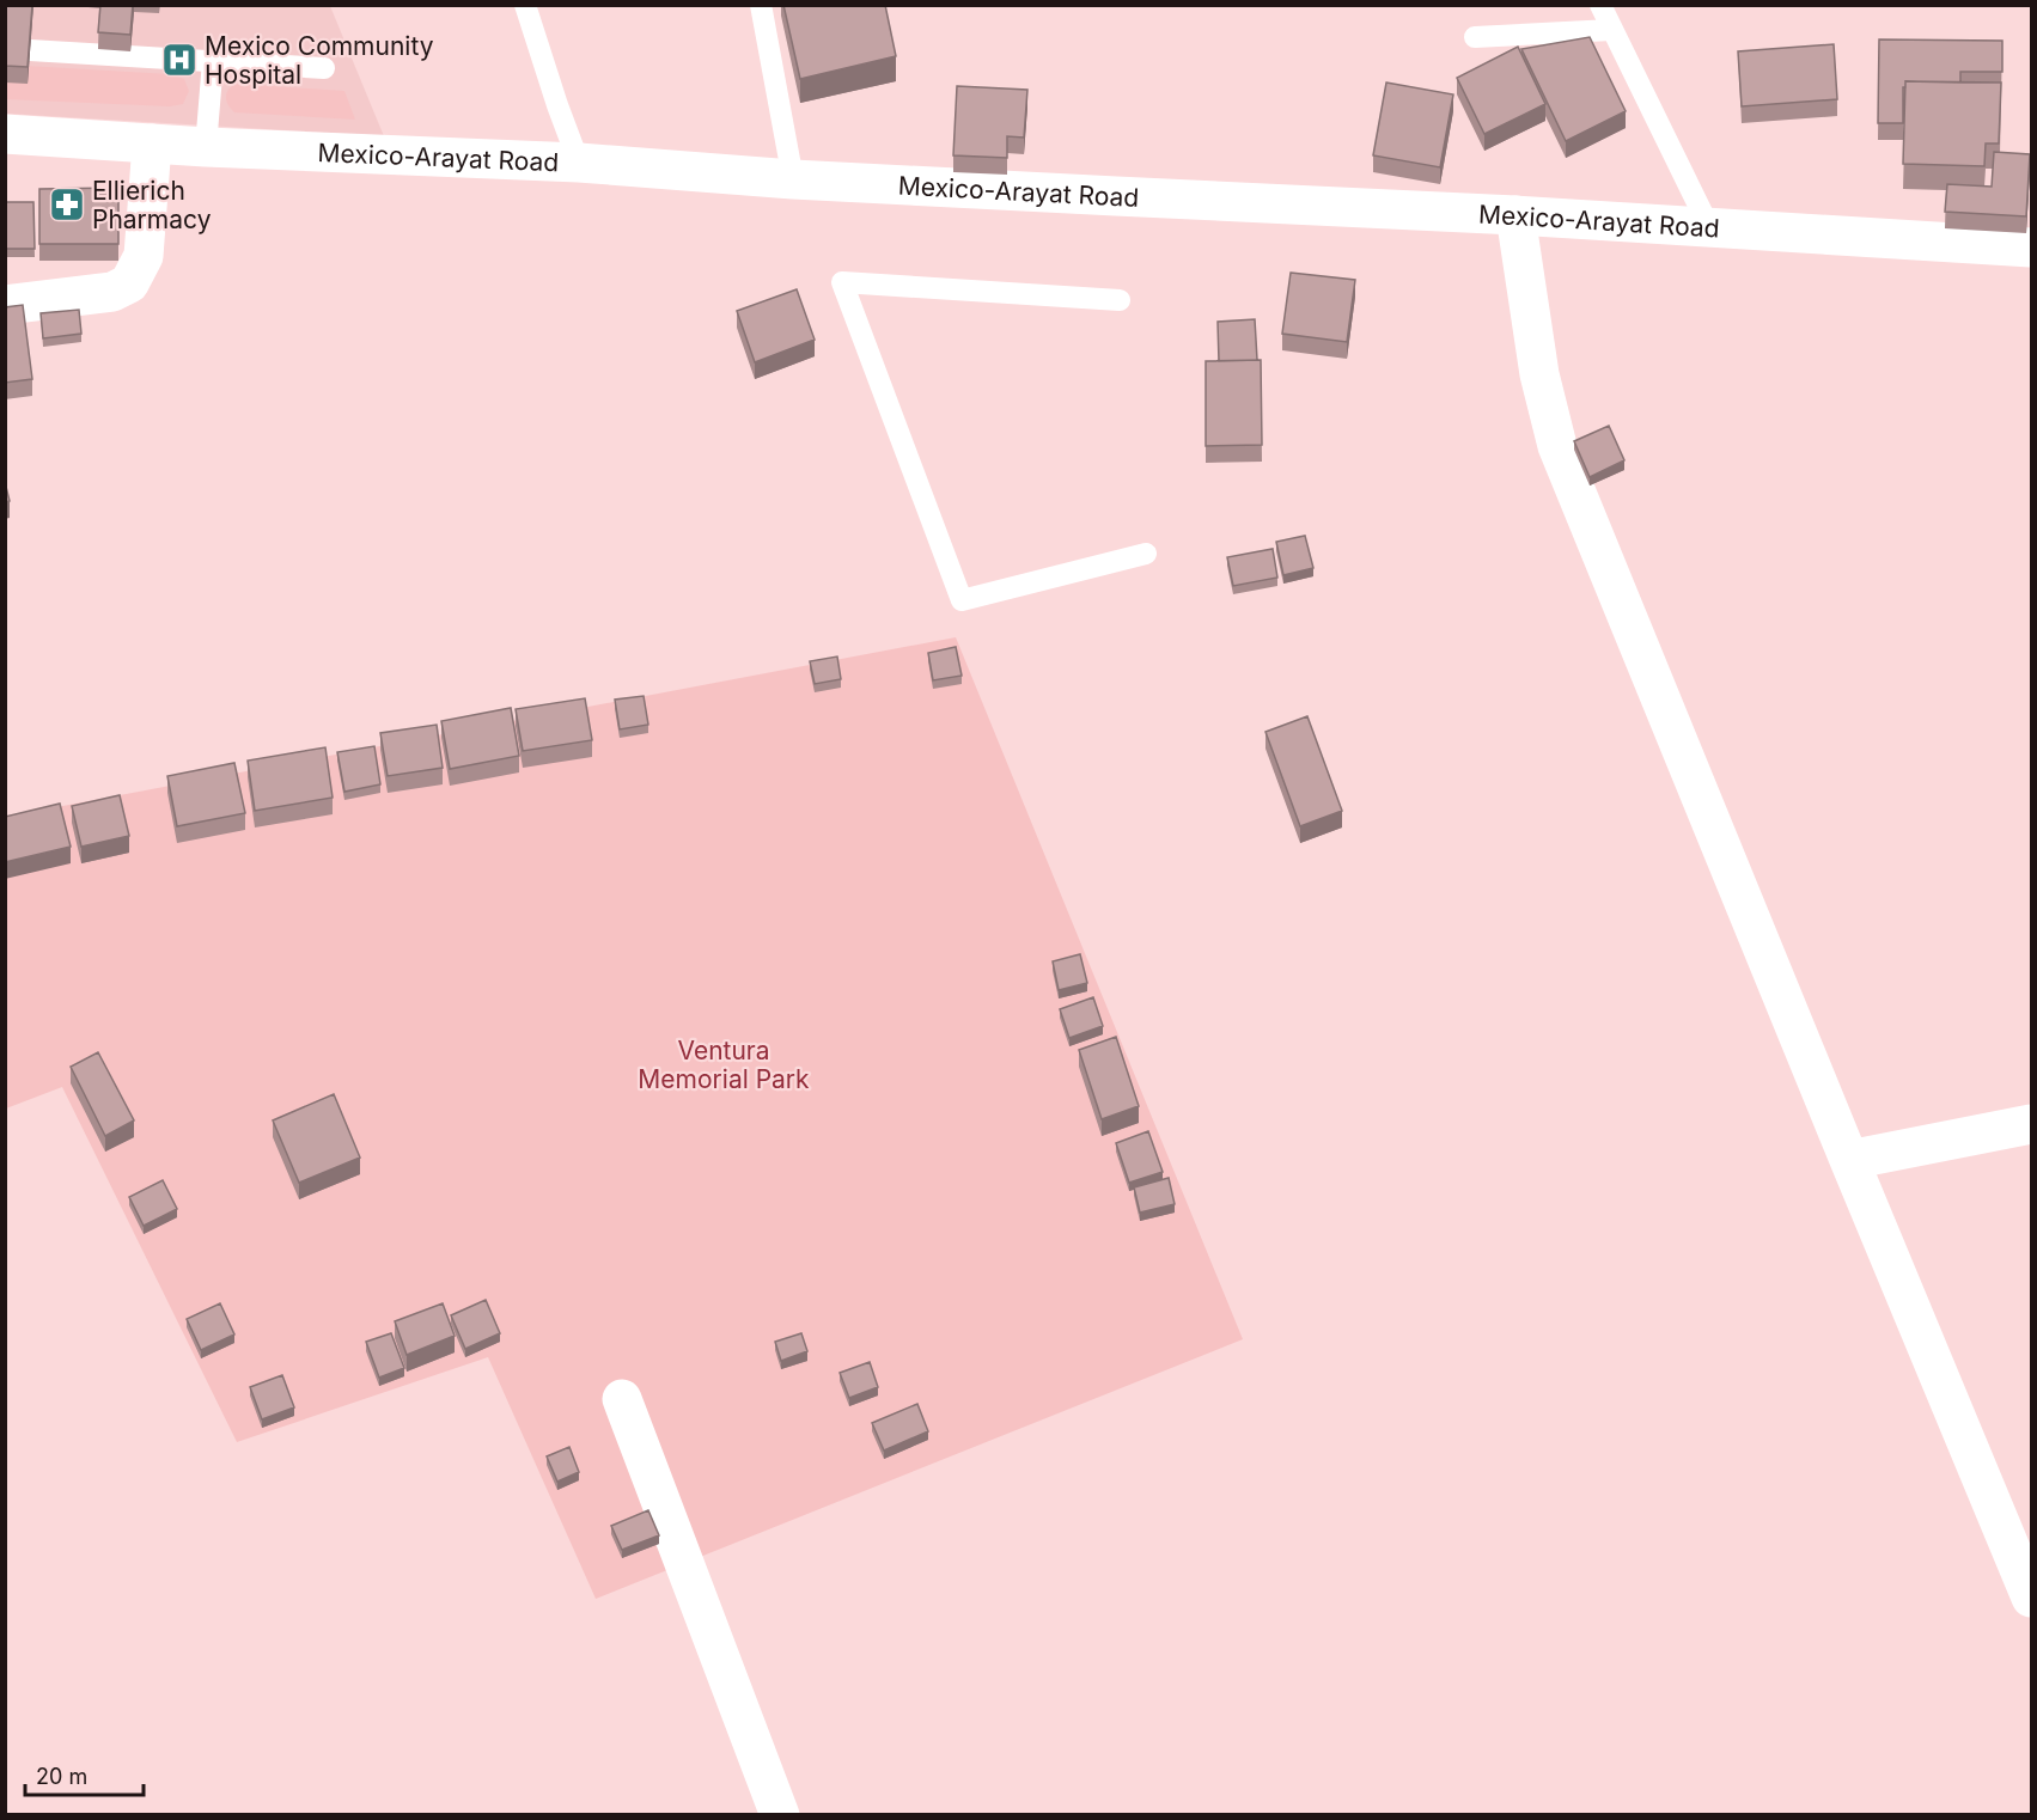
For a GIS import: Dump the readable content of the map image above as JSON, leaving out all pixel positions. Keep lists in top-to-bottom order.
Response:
{
  "streets": {
    "street": ["Mexico-Arayat Road"]
  },
  "parks": ["Ventura Memorial Park"],
  "places": {
    "hospital": ["Mexico Community Hospital"],
    "pharmacy": ["Ellierich Pharmacy"]
  },
  "scale_bar": "20 m"
}
